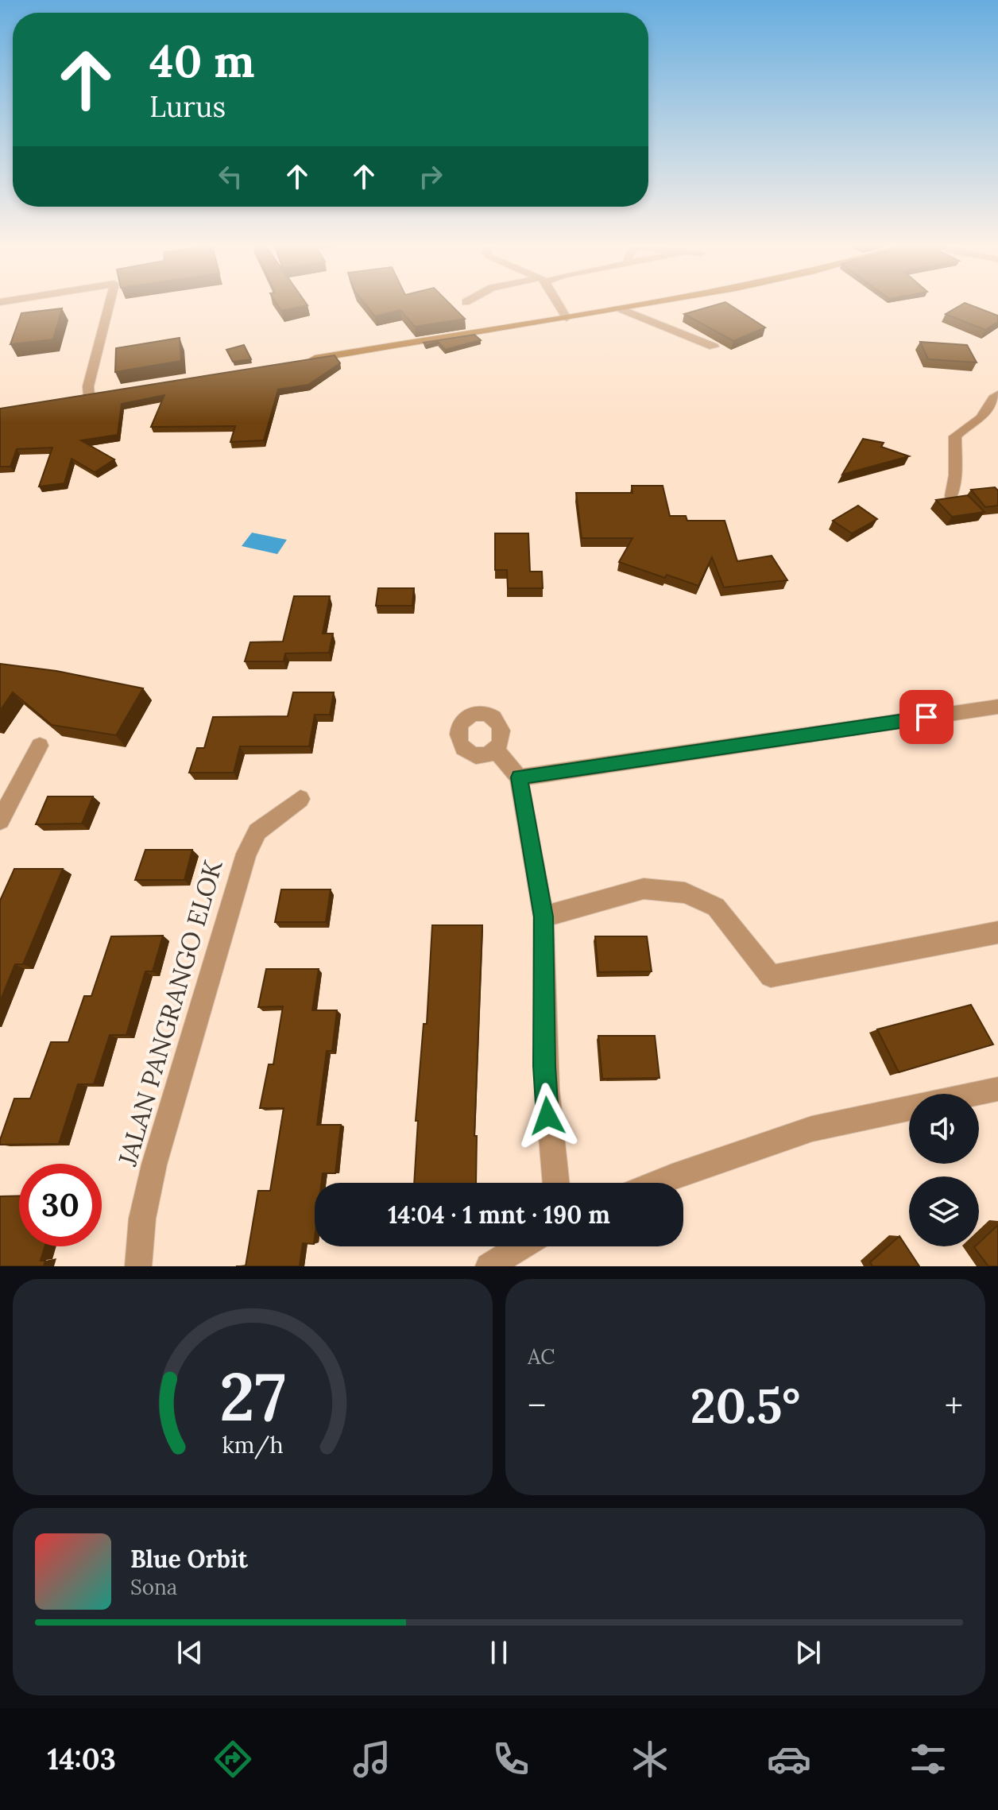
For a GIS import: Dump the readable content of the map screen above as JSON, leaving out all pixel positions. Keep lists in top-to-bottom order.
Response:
{
  "streets": {
    "street": ["JALAN PANGRANGO ELOK"]
  },
  "page": {
    "turn": ["40 m", "Lurus"],
    "limit": "30",
    "trip": "14:04 · 1 mnt · 190 m",
    "tile": "AC",
    "heat": ["−", "20.5°", "+"],
    "song": ["Blue Orbit", "Sona"],
    "tabs": "14:03",
    "gauge": ["27", "km/h"]
  }
}
